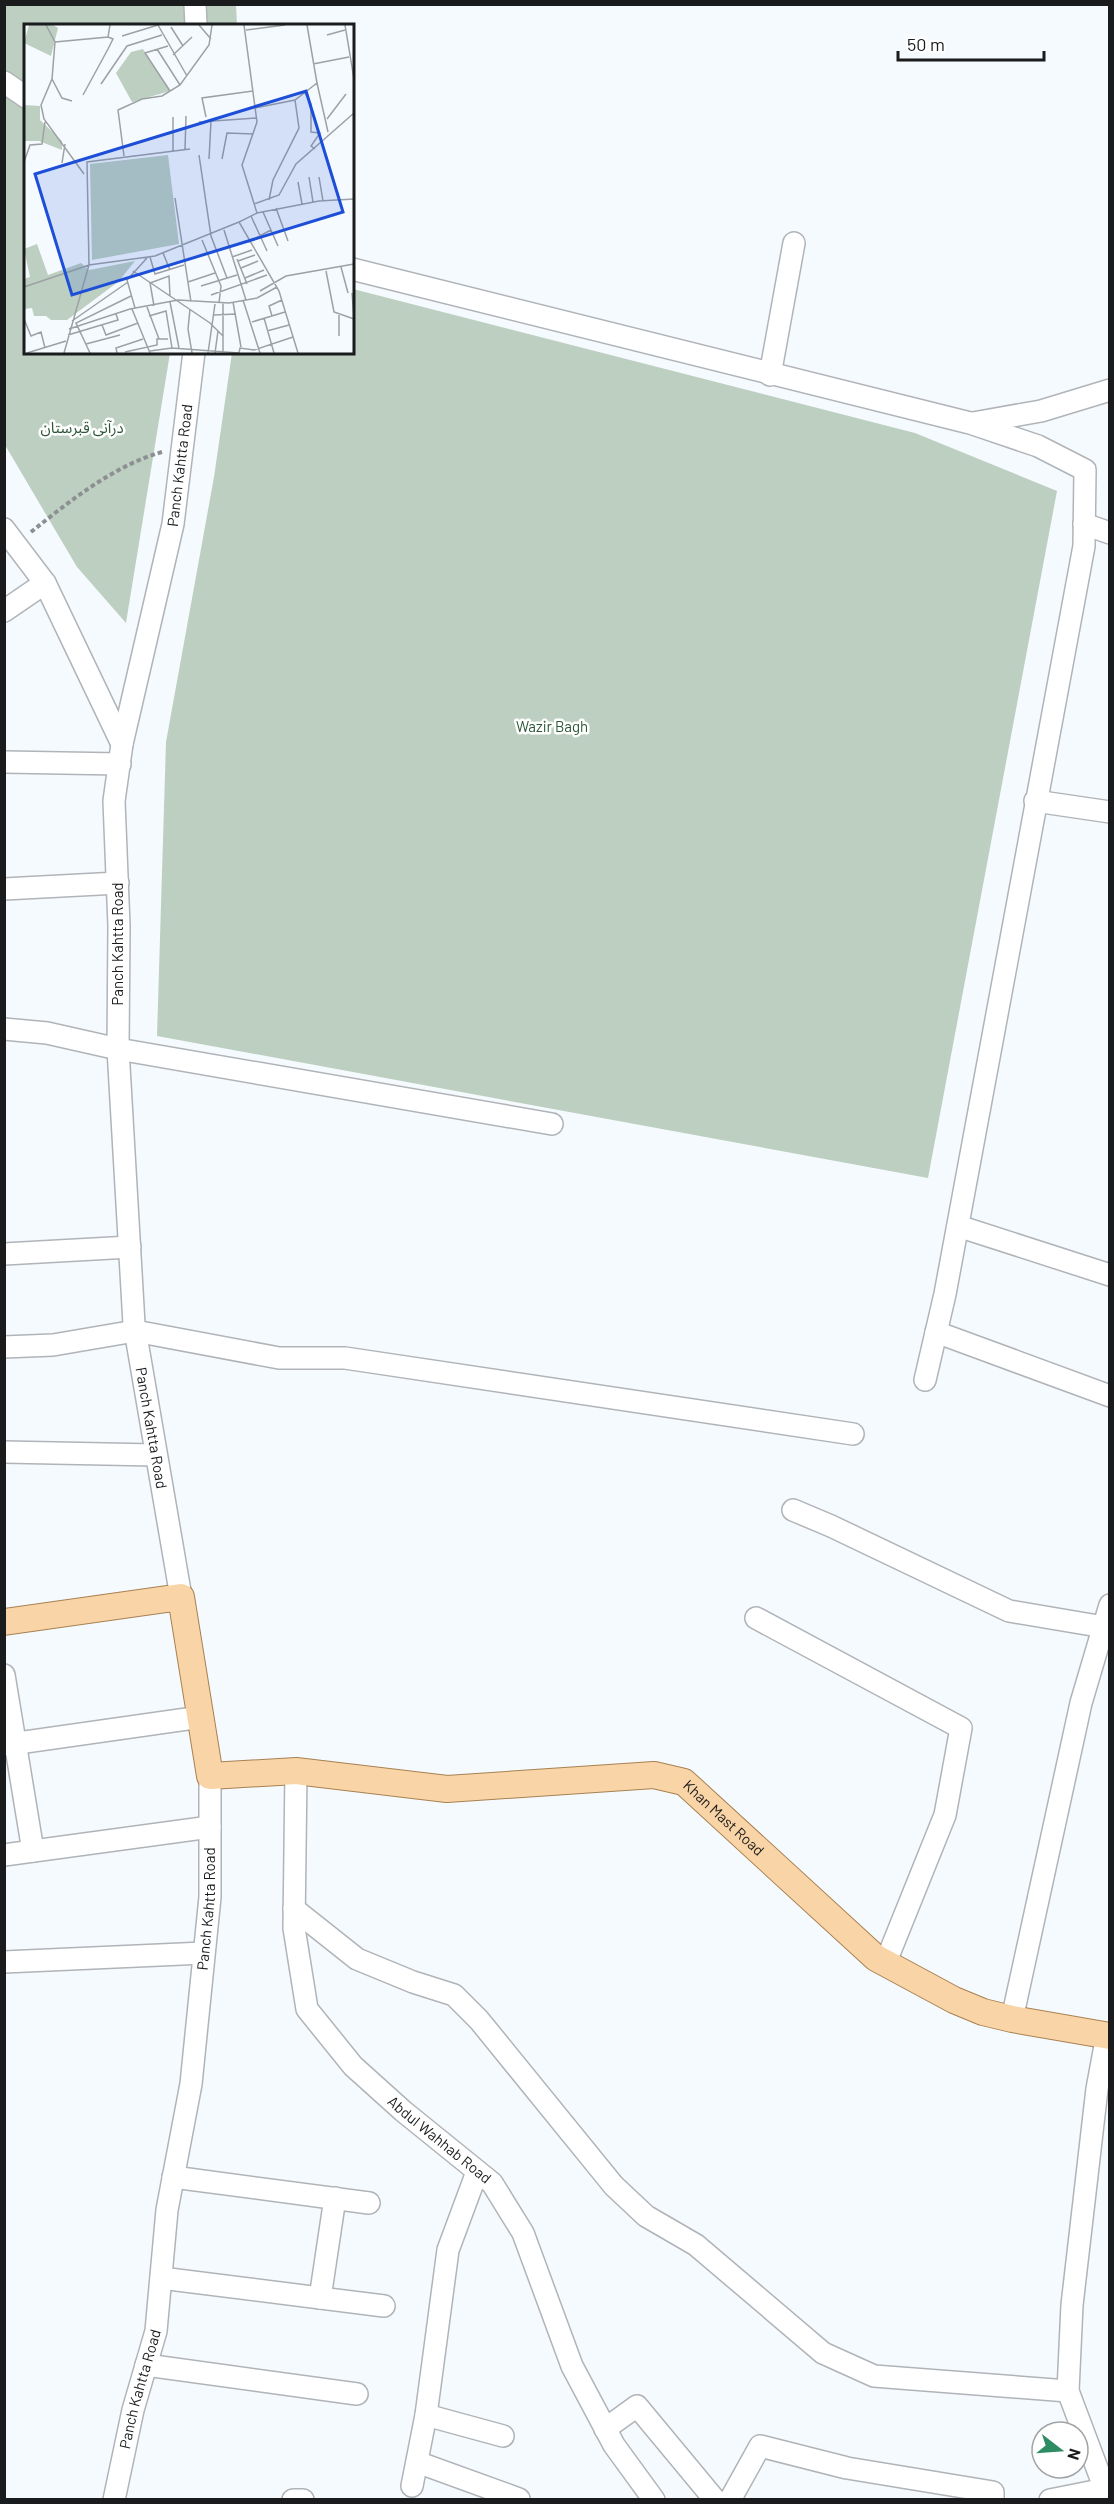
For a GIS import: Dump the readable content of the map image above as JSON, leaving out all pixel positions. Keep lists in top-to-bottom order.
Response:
{
  "streets": {
    "main road": ["Panch Kahtta Road", "Khan Mast Road"],
    "street": ["Abdul Wahhab Road"]
  },
  "crossings": [
    ["Panch Kahtta Road", "Khan Mast Road"],
    ["Khan Mast Road", "Abdul Wahhab Road"]
  ],
  "parks": ["درآنی قبرستان", "Wazir Bagh"],
  "scale_bar": "50 m",
  "north": "right"
}
